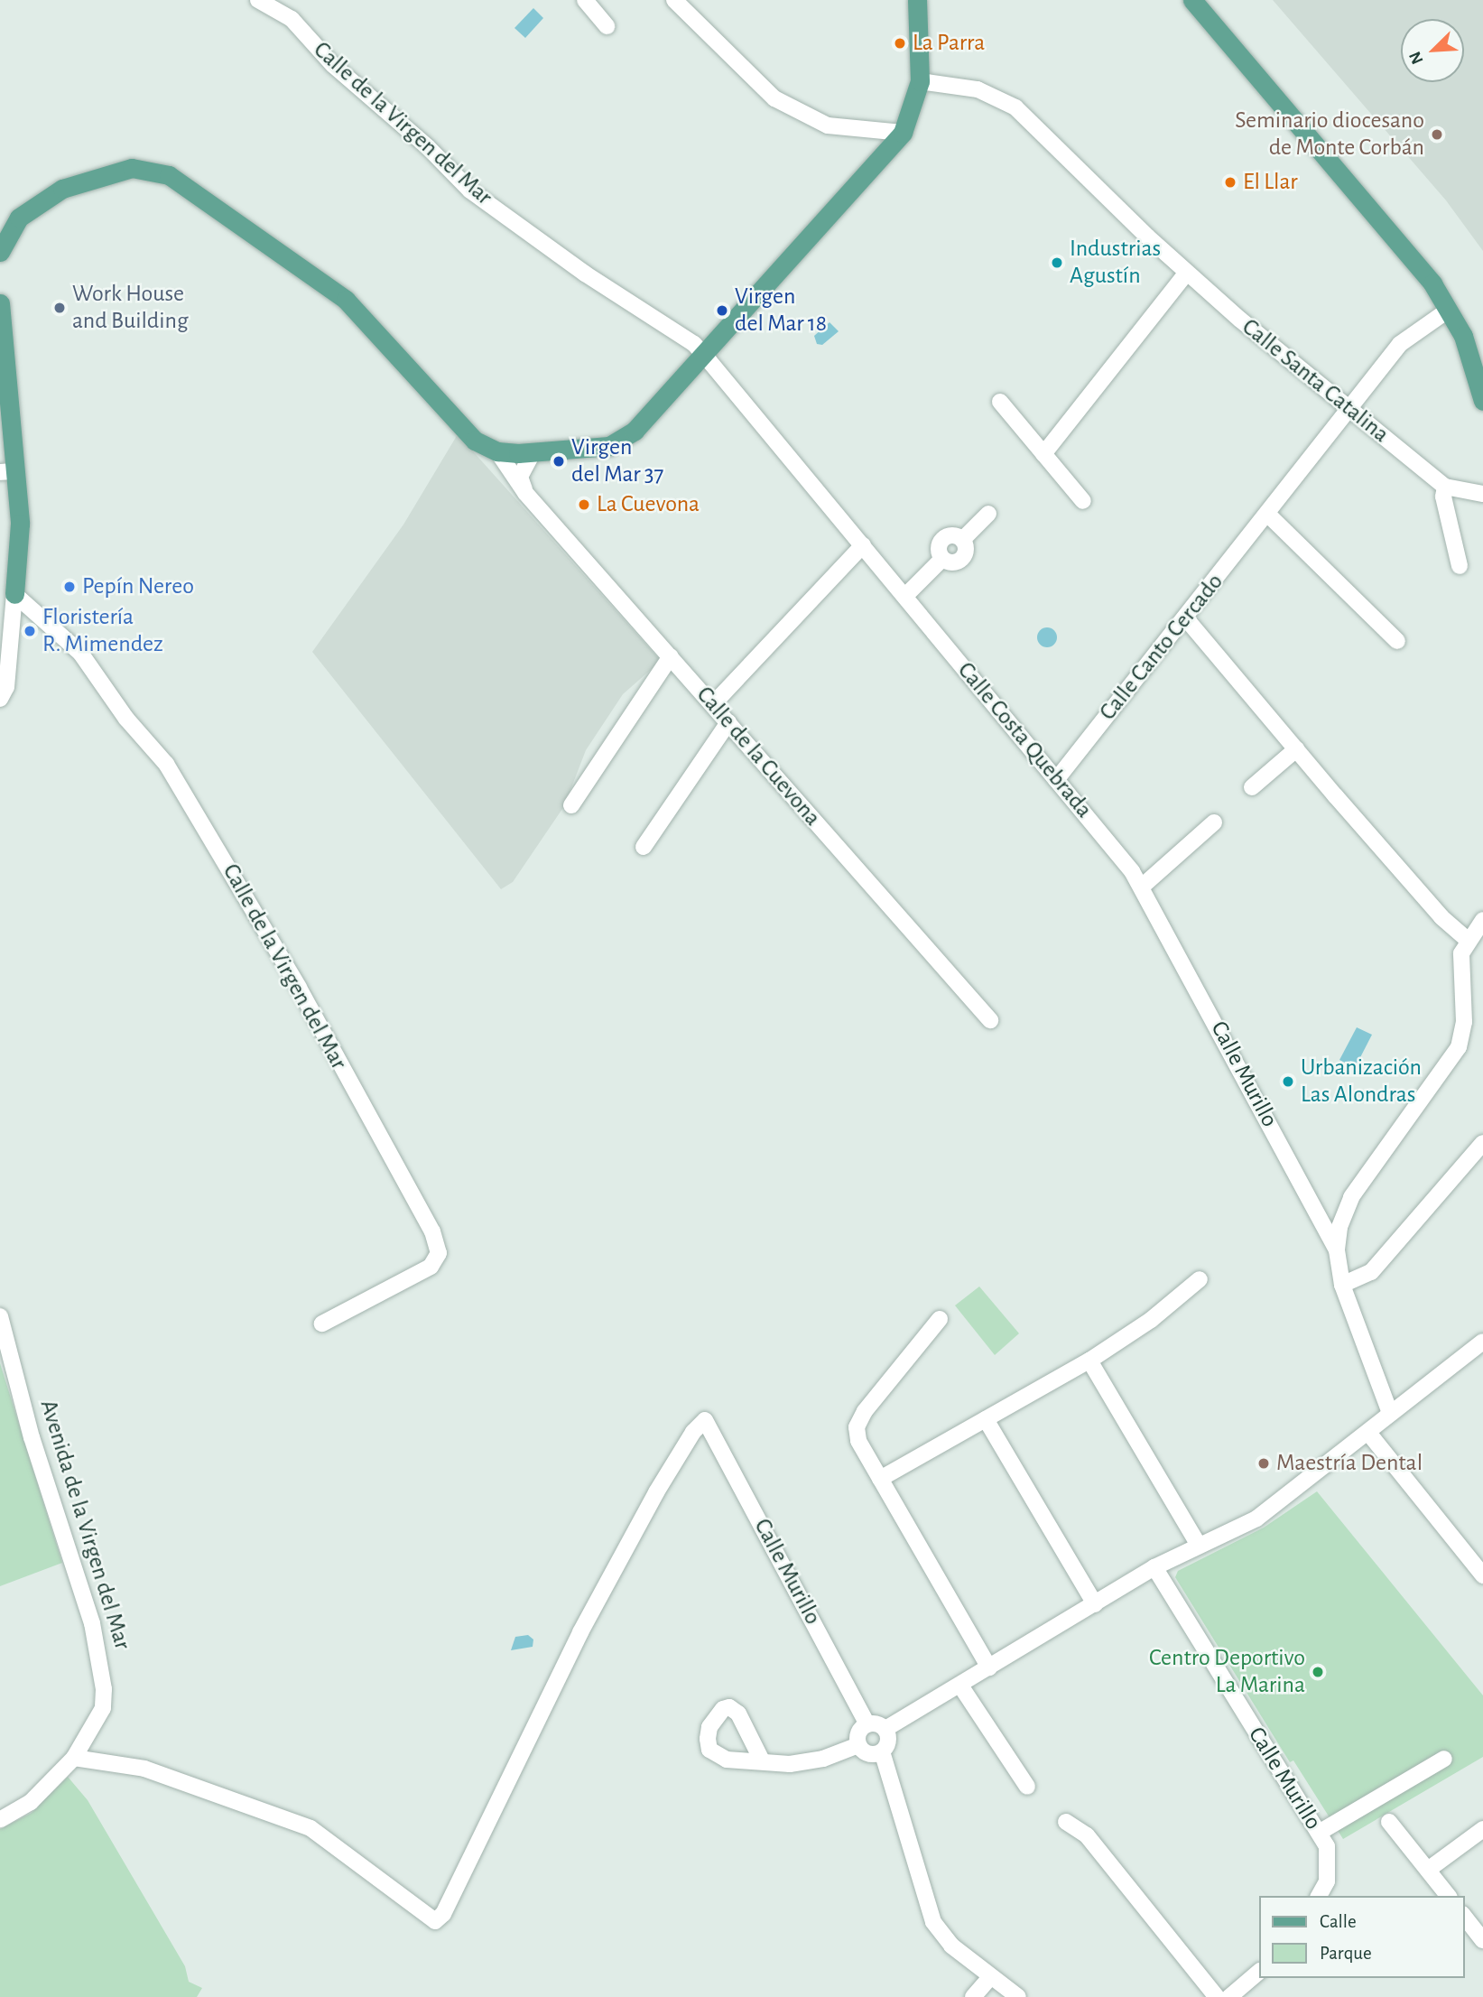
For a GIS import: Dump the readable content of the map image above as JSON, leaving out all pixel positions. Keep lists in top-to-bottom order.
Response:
{
  "streets": {
    "street": [
      "Calle de la Virgen del Mar",
      "Calle Santa Catalina",
      "Calle Canto Cercado",
      "Calle Costa Quebrada",
      "Calle de la Cuevona",
      "Calle Murillo",
      "Avenida de la Virgen del Mar"
    ]
  },
  "crossings": [
    ["Calle de la Virgen del Mar", "Calle Costa Quebrada"],
    ["Calle Santa Catalina", "Calle Canto Cercado"],
    ["Calle Canto Cercado", "Calle Costa Quebrada"],
    ["Calle Costa Quebrada", "Calle Murillo"],
    ["Calle Murillo", "Avenida de la Virgen del Mar"]
  ],
  "places": [
    "La Parra",
    "Seminario diocesano de Monte Corbán",
    "El Llar",
    "Industrias Agustín",
    "Work House and Building",
    "Virgen del Mar 18",
    "Virgen del Mar 37",
    "La Cuevona",
    "Pepín Nereo",
    "Floristería R. Mimendez",
    "Urbanización Las Alondras",
    "Maestría Dental",
    "Centro Deportivo La Marina"
  ],
  "legend": ["Calle", "Parque"],
  "north": "bottom left"
}
